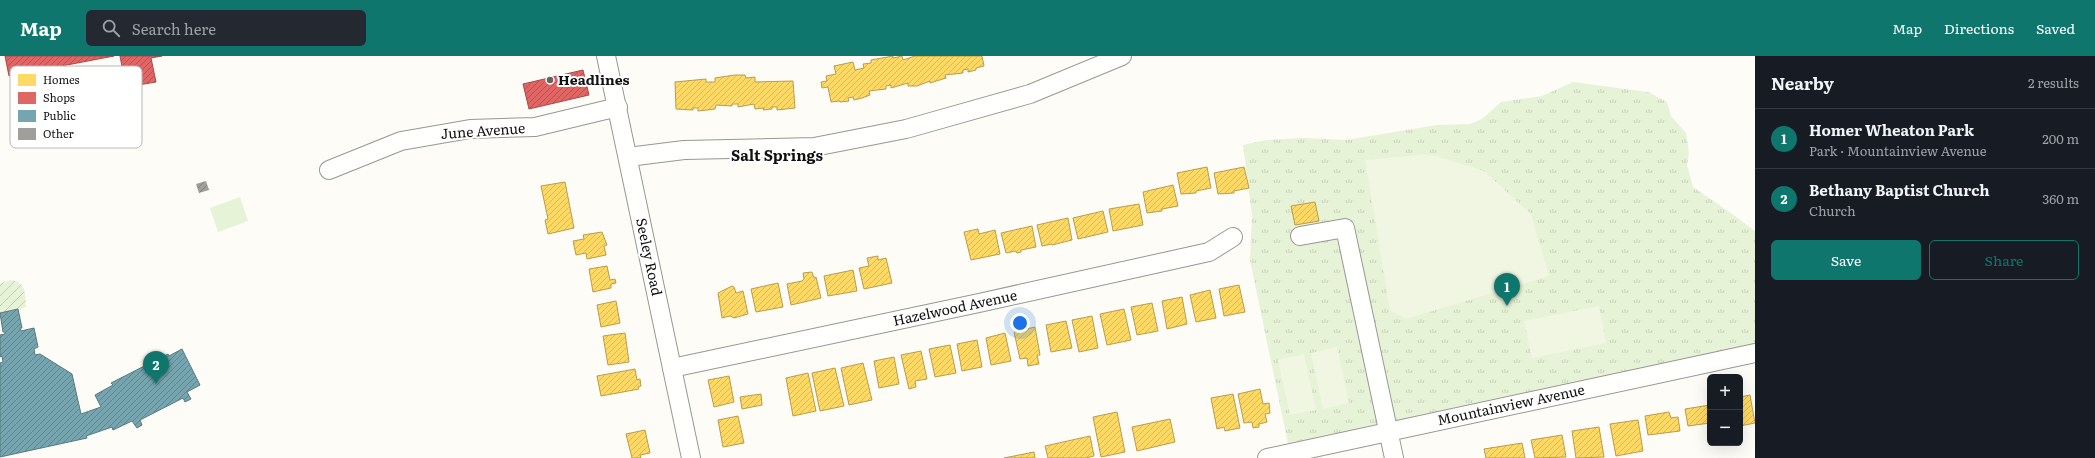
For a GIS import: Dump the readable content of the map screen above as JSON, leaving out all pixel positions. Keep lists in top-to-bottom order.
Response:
{
  "streets": {
    "street": [
      "June Avenue",
      "Seeley Road",
      "Hazelwood Avenue",
      "Mountainview Avenue"
    ]
  },
  "crossings": [
    ["June Avenue", "Seeley Road"],
    ["Seeley Road", "Hazelwood Avenue"]
  ],
  "districts": ["Salt Springs"],
  "places": ["Headlines"],
  "legend": [
    "Homes",
    "Shops",
    "Public",
    "Other"
  ],
  "page": {
    "header": "Map",
    "search": "Search here",
    "nav": ["Map", "Directions", "Saved"],
    "heading": ["Nearby", "2 results"],
    "list": [
      {
        "mark": "1",
        "name": "Homer Wheaton Park",
        "note": "Park · Mountainview Avenue",
        "value": "200 m"
      },
      {
        "mark": "2",
        "name": "Bethany Baptist Church",
        "note": "Church",
        "value": "360 m"
      }
    ],
    "buttons": ["Save", "Share"],
    "pins": ["1", "2"],
    "map_buttons": ["+", "−"]
  }
}
